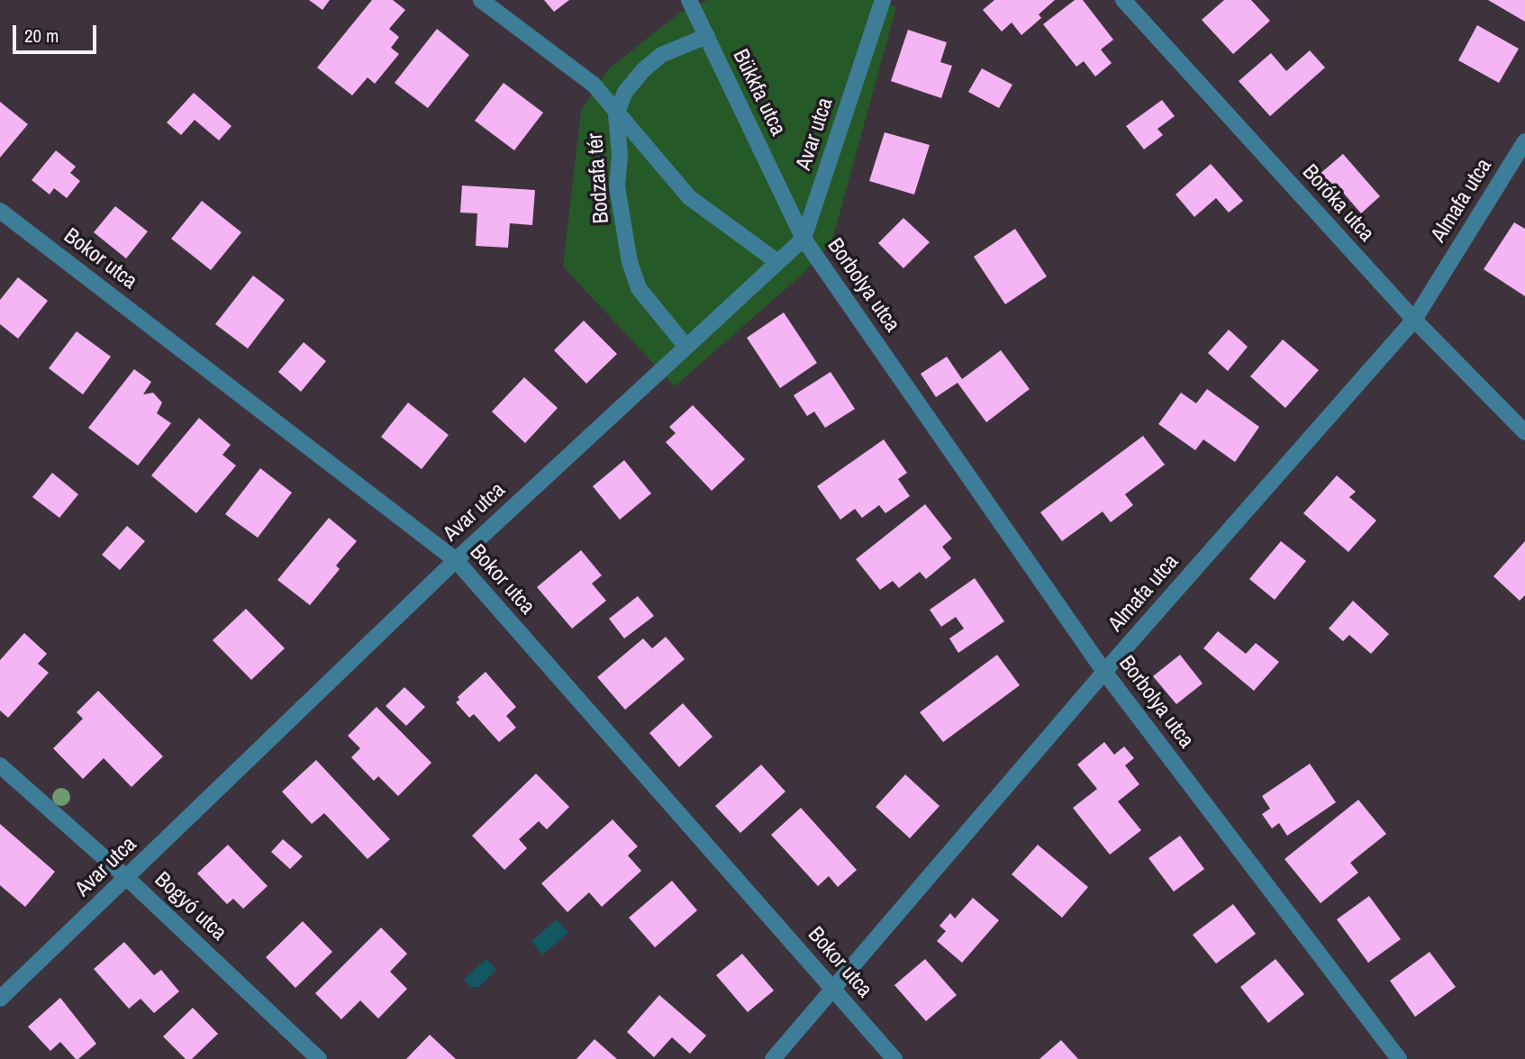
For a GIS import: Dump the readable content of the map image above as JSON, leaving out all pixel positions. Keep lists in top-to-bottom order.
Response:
{
  "streets": {
    "street": [
      "Bükkfa utca",
      "Avar utca",
      "Bodzafa tér",
      "Almafa utca",
      "Boróka utca",
      "Bokor utca",
      "Borbolya utca",
      "Bogyó utca"
    ]
  },
  "crossings": [
    ["Bükkfa utca", "Avar utca"],
    ["Bükkfa utca", "Bodzafa tér"],
    ["Bükkfa utca", "Borbolya utca"],
    ["Avar utca", "Bodzafa tér"],
    ["Avar utca", "Bokor utca"],
    ["Avar utca", "Borbolya utca"],
    ["Avar utca", "Bogyó utca"],
    ["Almafa utca", "Boróka utca"],
    ["Almafa utca", "Bokor utca"],
    ["Almafa utca", "Borbolya utca"]
  ],
  "scale_bar": "20 m"
}
